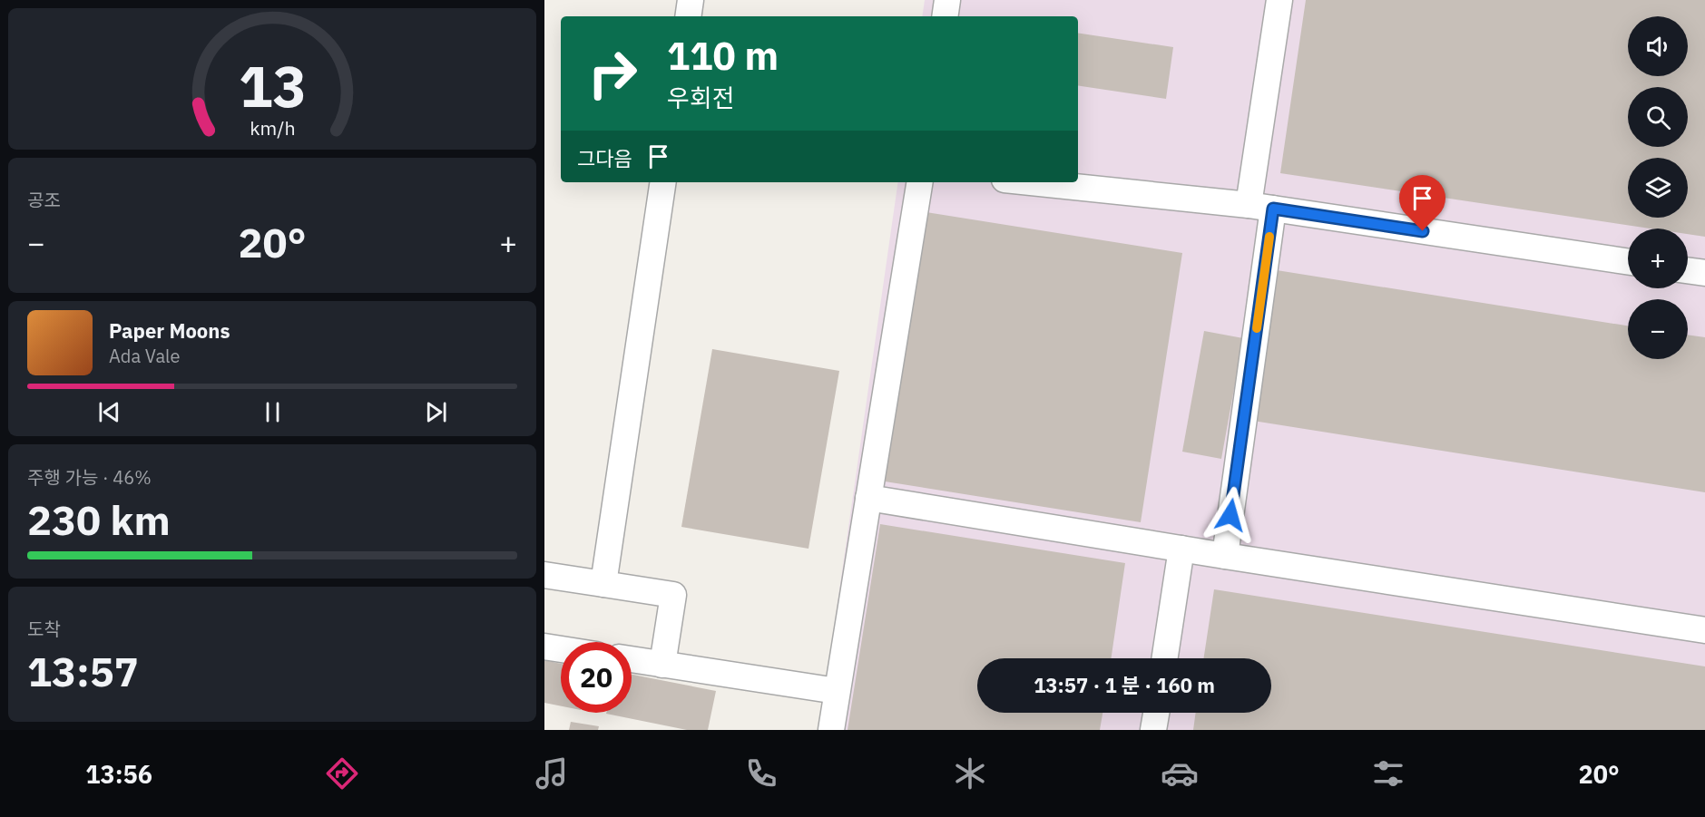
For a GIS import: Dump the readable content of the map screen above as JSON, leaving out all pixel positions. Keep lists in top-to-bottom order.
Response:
{
  "page": {
    "map_buttons": ["+", "−"],
    "turn": ["110 m", "우회전"],
    "then": "그다음",
    "tile": [
      "공조",
      ["주행 가능 · 46%", "230 km"],
      ["도착", "13:57"]
    ],
    "heat": ["−", "20°", "+"],
    "song": ["Paper Moons", "Ada Vale"],
    "limit": "20",
    "trip": "13:57 · 1 분 · 160 m",
    "tabs": ["13:56", "20°"],
    "gauge": ["13", "km/h"]
  }
}
